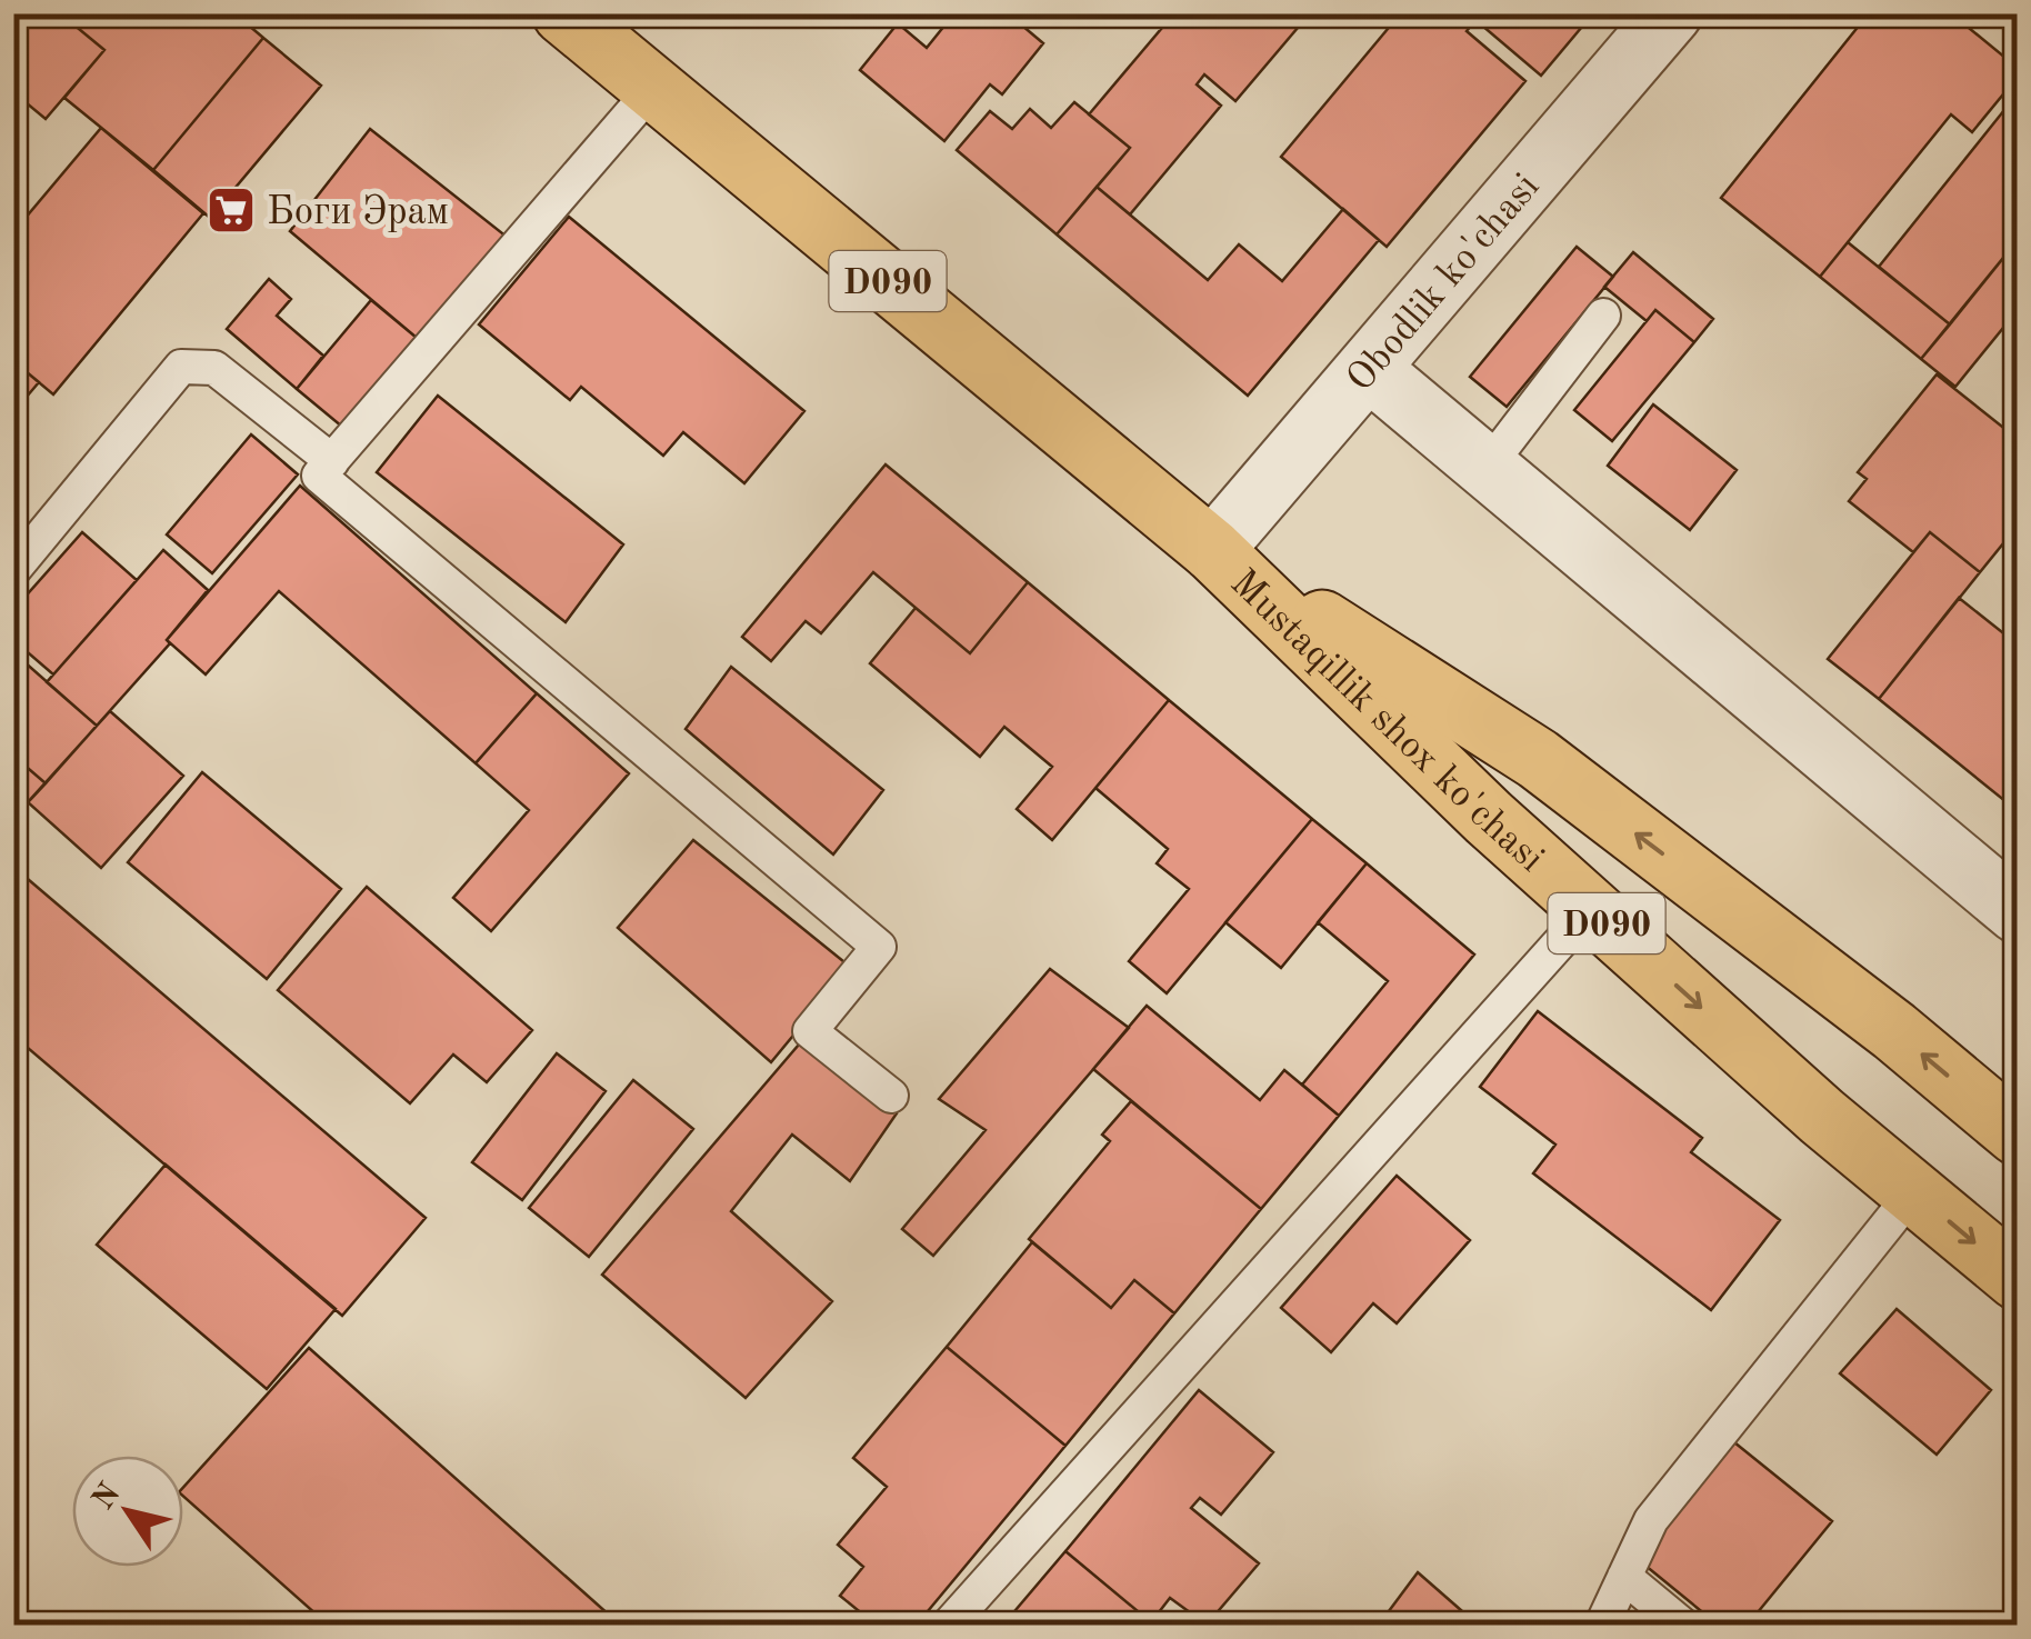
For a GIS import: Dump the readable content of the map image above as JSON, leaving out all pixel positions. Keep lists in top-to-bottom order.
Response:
{
  "streets": {
    "main road": ["D090", "Mustaqillik shox ko'chasi"],
    "street": ["Obodlik ko'chasi"]
  },
  "crossings": [
    ["Obodlik ko'chasi", "Mustaqillik shox ko'chasi"]
  ],
  "places": {
    "supermarket": ["Боги Эрам"]
  },
  "north": "top left"
}
